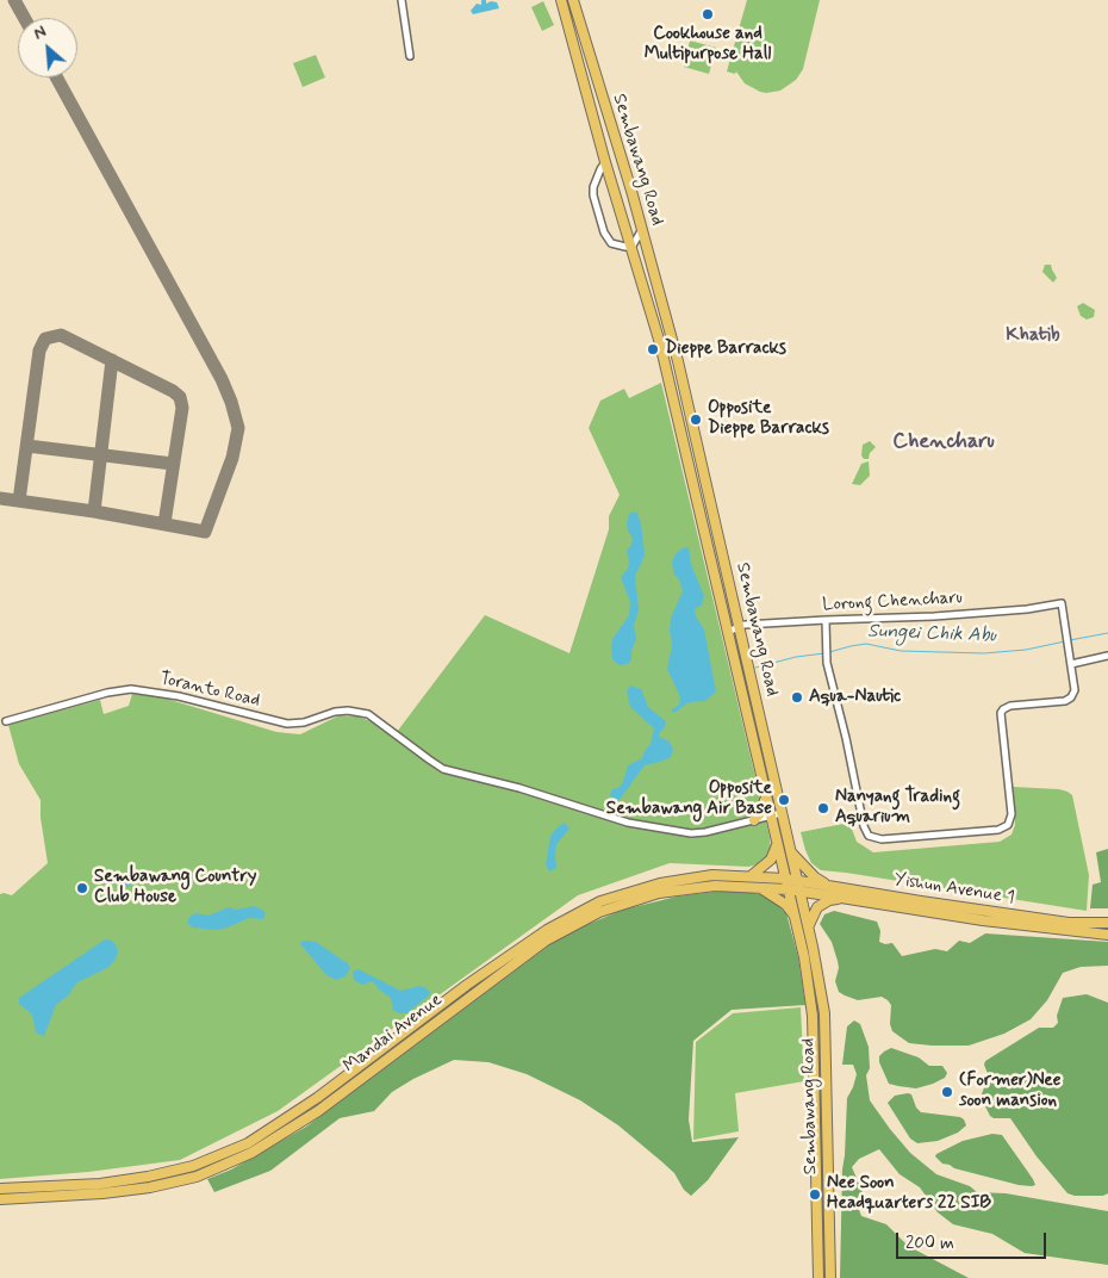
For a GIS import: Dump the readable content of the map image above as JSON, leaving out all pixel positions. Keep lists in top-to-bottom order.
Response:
{
  "streets": {
    "main road": ["Sembawang Road", "Yishun Avenue 1", "Mandai Avenue"],
    "street": ["Lorong Chencharu", "Toranto Road"]
  },
  "crossings": [
    ["Sembawang Road", "Lorong Chencharu"],
    ["Sembawang Road", "Toranto Road"],
    ["Sembawang Road", "Yishun Avenue 1"],
    ["Sembawang Road", "Mandai Avenue"],
    ["Yishun Avenue 1", "Mandai Avenue"]
  ],
  "districts": ["Khatib", "Chencharu"],
  "water": ["Sungei Chik Abu"],
  "places": [
    "Cookhouse and Multipurpose Hall",
    "Dieppe Barracks",
    "Opposite Dieppe Barracks",
    "Aqua-Nautic",
    "Opposite Sembawang Air Base",
    "Nanyang Trading Aquarium",
    "Sembawang Country Club House",
    "(Former)Nee soon mansion",
    "Nee Soon Headquarters 22 SIB"
  ],
  "scale_bar": "200 m",
  "north": "top left"
}
